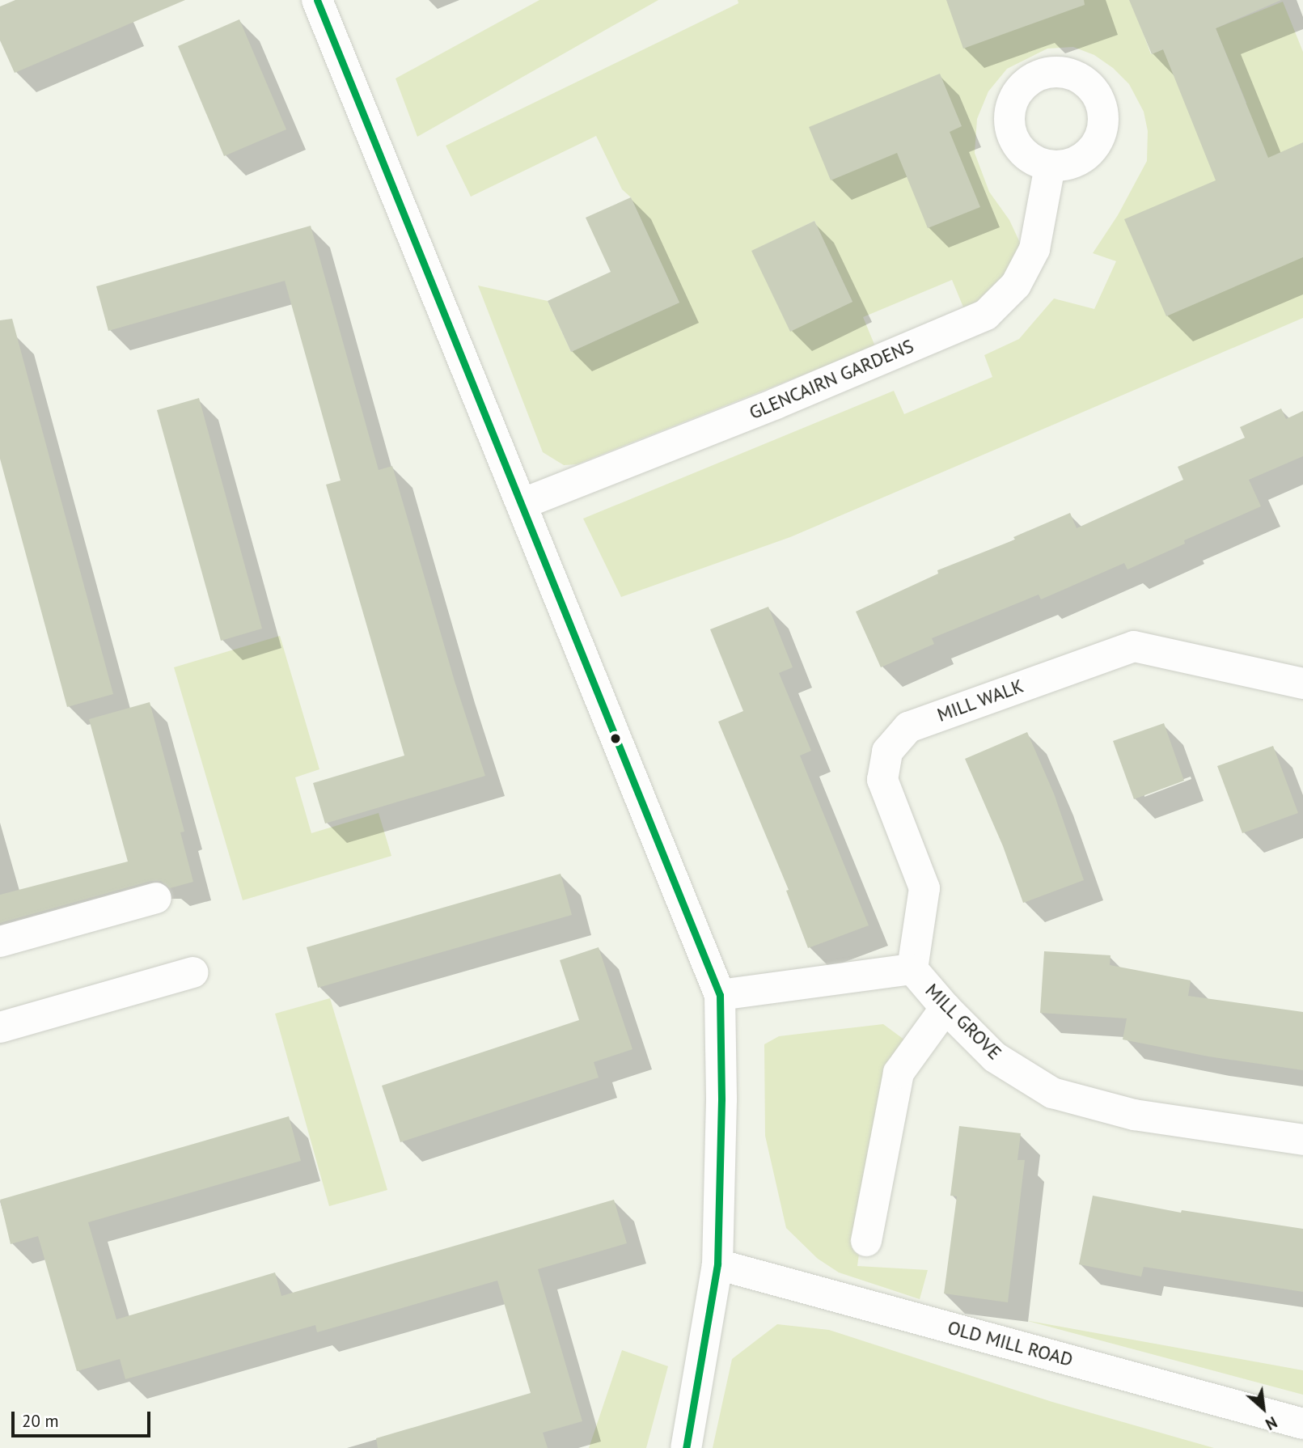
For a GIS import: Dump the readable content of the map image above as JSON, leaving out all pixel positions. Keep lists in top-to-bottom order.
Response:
{
  "streets": {
    "street": [
      "GLENCAIRN GARDENS",
      "MILL WALK",
      "MILL GROVE",
      "OLD MILL ROAD"
    ]
  },
  "crossings": [
    ["MILL WALK", "MILL GROVE"]
  ],
  "scale_bar": "20 m",
  "north": "bottom right"
}
